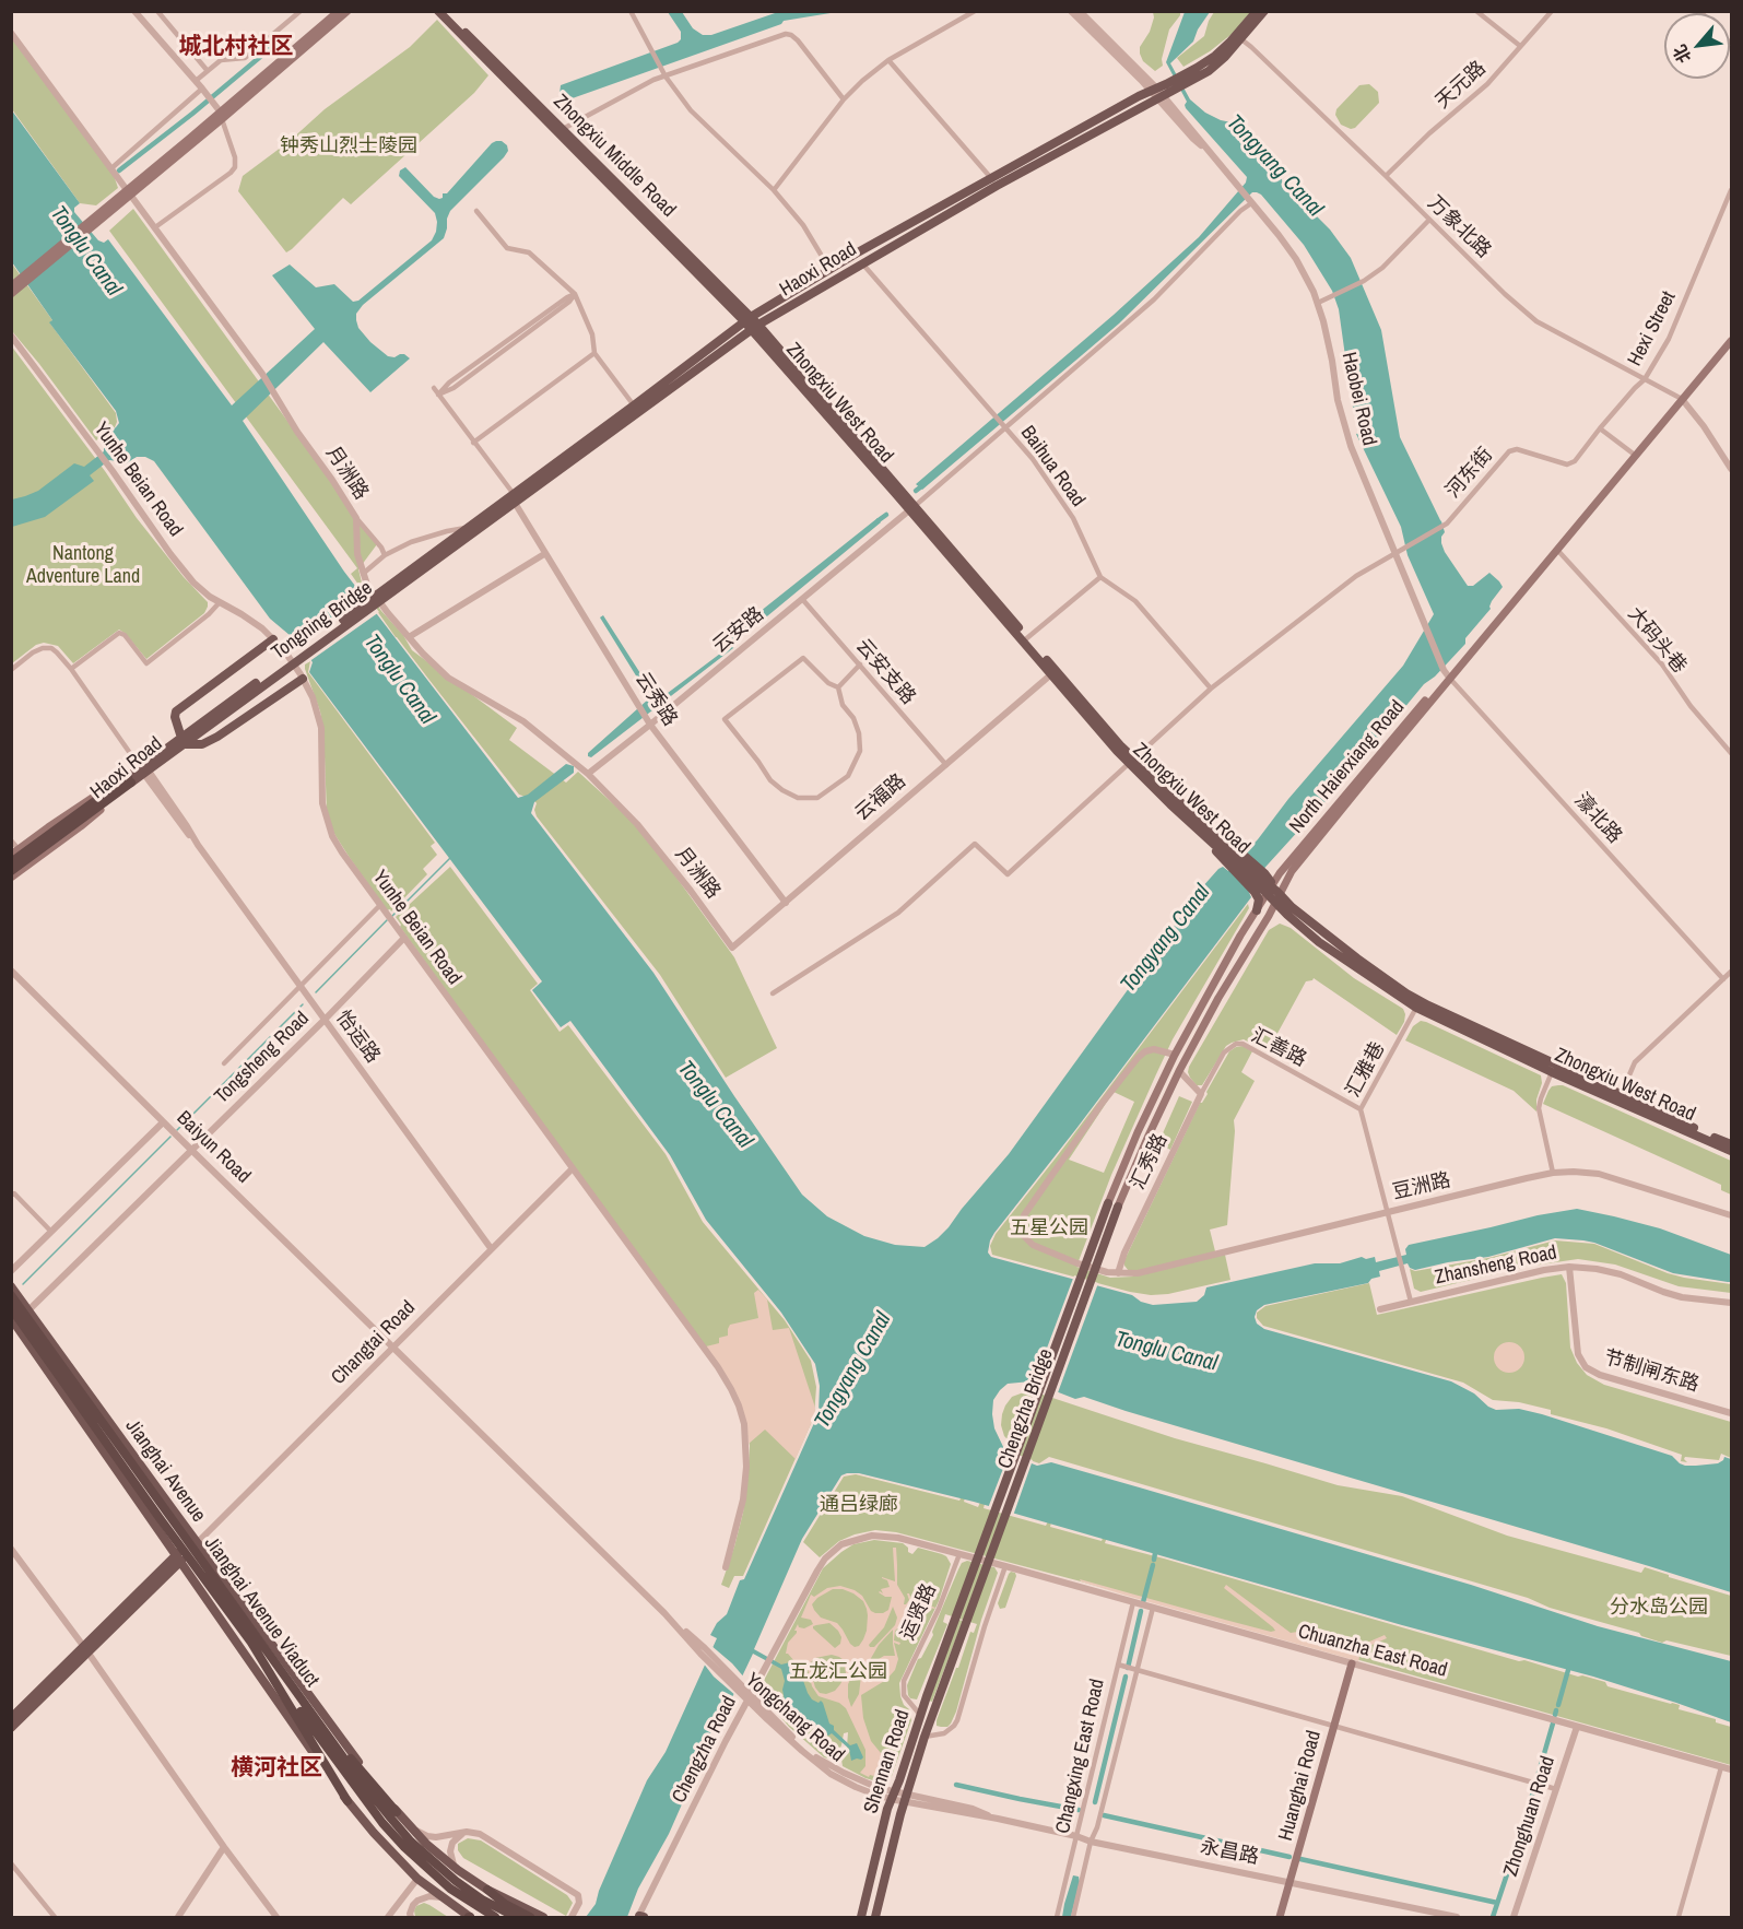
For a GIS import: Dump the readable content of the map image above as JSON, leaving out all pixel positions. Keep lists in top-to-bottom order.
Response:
{
  "streets": {
    "highway": ["Jianghai Avenue Viaduct"],
    "main road": [
      "Zhongxiu Middle Road",
      "Haoxi Road",
      "Zhongxiu West Road",
      "Tongning Bridge",
      "North Haierxiang Road",
      "Changtai Road",
      "Chengzha Bridge",
      "Jianghai Avenue",
      "Shennan Road",
      "Huanghai Road"
    ],
    "street": [
      "天元路",
      "万象北路",
      "Hexi Street",
      "Haobei Road",
      "Baihua Road",
      "月洲路",
      "河东街",
      "Yunhe Beian Road",
      "云安路",
      "大码头巷",
      "云安支路",
      "云秀路",
      "云福路",
      "濠北路",
      "怡运路",
      "汇善路",
      "Tongsheng Road",
      "汇雅巷",
      "Baiyun Road",
      "汇秀路",
      "豆洲路",
      "Zhansheng Road",
      "节制闸东路",
      "运贤路",
      "Chuanzha East Road",
      "Yongchang Road",
      "Chengzha Road",
      "Changxing East Road",
      "Zhonghuan Road",
      "永昌路"
    ]
  },
  "crossings": [
    ["天元路", "万象北路"],
    ["Zhongxiu Middle Road", "Haoxi Road"],
    ["Zhongxiu Middle Road", "Zhongxiu West Road"],
    ["万象北路", "Haoxi Road"],
    ["万象北路", "Hexi Street"],
    ["万象北路", "North Haierxiang Road"],
    ["Haoxi Road", "Haobei Road"],
    ["Haoxi Road", "Zhongxiu West Road"],
    ["Haoxi Road", "Baihua Road"],
    ["Haoxi Road", "Tongning Bridge"],
    ["Haoxi Road", "云秀路"],
    ["Haoxi Road", "怡运路"],
    ["Hexi Street", "河东街"],
    ["Haobei Road", "河东街"],
    ["Haobei Road", "North Haierxiang Road"],
    ["Haobei Road", "濠北路"],
    ["Zhongxiu West Road", "河东街"],
    ["Zhongxiu West Road", "云安路"],
    ["Zhongxiu West Road", "North Haierxiang Road"],
    ["Zhongxiu West Road", "云福路"],
    ["Zhongxiu West Road", "汇雅巷"],
    ["月洲路", "云安路"],
    ["月洲路", "云福路"],
    ["Yunhe Beian Road", "Tongsheng Road"],
    ["Yunhe Beian Road", "Changtai Road"],
    ["云安路", "云安支路"],
    ["云安路", "云秀路"],
    ["大码头巷", "North Haierxiang Road"],
    ["云安支路", "云福路"],
    ["云秀路", "云福路"],
    ["North Haierxiang Road", "濠北路"],
    ["North Haierxiang Road", "Chengzha Bridge"],
    ["怡运路", "Tongsheng Road"],
    ["怡运路", "Changtai Road"],
    ["汇善路", "汇雅巷"],
    ["汇善路", "汇秀路"],
    ["Tongsheng Road", "Baiyun Road"],
    ["Tongsheng Road", "Jianghai Avenue"],
    ["汇雅巷", "豆洲路"],
    ["汇雅巷", "Zhansheng Road"],
    ["Baiyun Road", "Changtai Road"],
    ["Baiyun Road", "Yongchang Road"],
    ["汇秀路", "豆洲路"],
    ["Zhansheng Road", "节制闸东路"],
    ["Changtai Road", "Jianghai Avenue"],
    ["Changtai Road", "Yongchang Road"],
    ["Chengzha Bridge", "Shennan Road"],
    ["运贤路", "Chengzha Road"],
    ["运贤路", "Shennan Road"],
    ["Chuanzha East Road", "Chengzha Road"],
    ["Chuanzha East Road", "Changxing East Road"],
    ["Chuanzha East Road", "Huanghai Road"],
    ["Chuanzha East Road", "Zhonghuan Road"],
    ["Yongchang Road", "Shennan Road"],
    ["Yongchang Road", "永昌路"],
    ["Changxing East Road", "永昌路"],
    ["Huanghai Road", "永昌路"]
  ],
  "districts": ["城北村社区", "横河社区"],
  "water": ["Tongyang Canal", "Tonglu Canal"],
  "parks": [
    "钟秀山烈士陵园",
    "Nantong Adventure Land",
    "五星公园",
    "通吕绿廊",
    "分水岛公园",
    "五龙汇公园"
  ],
  "north": "bottom left"
}
